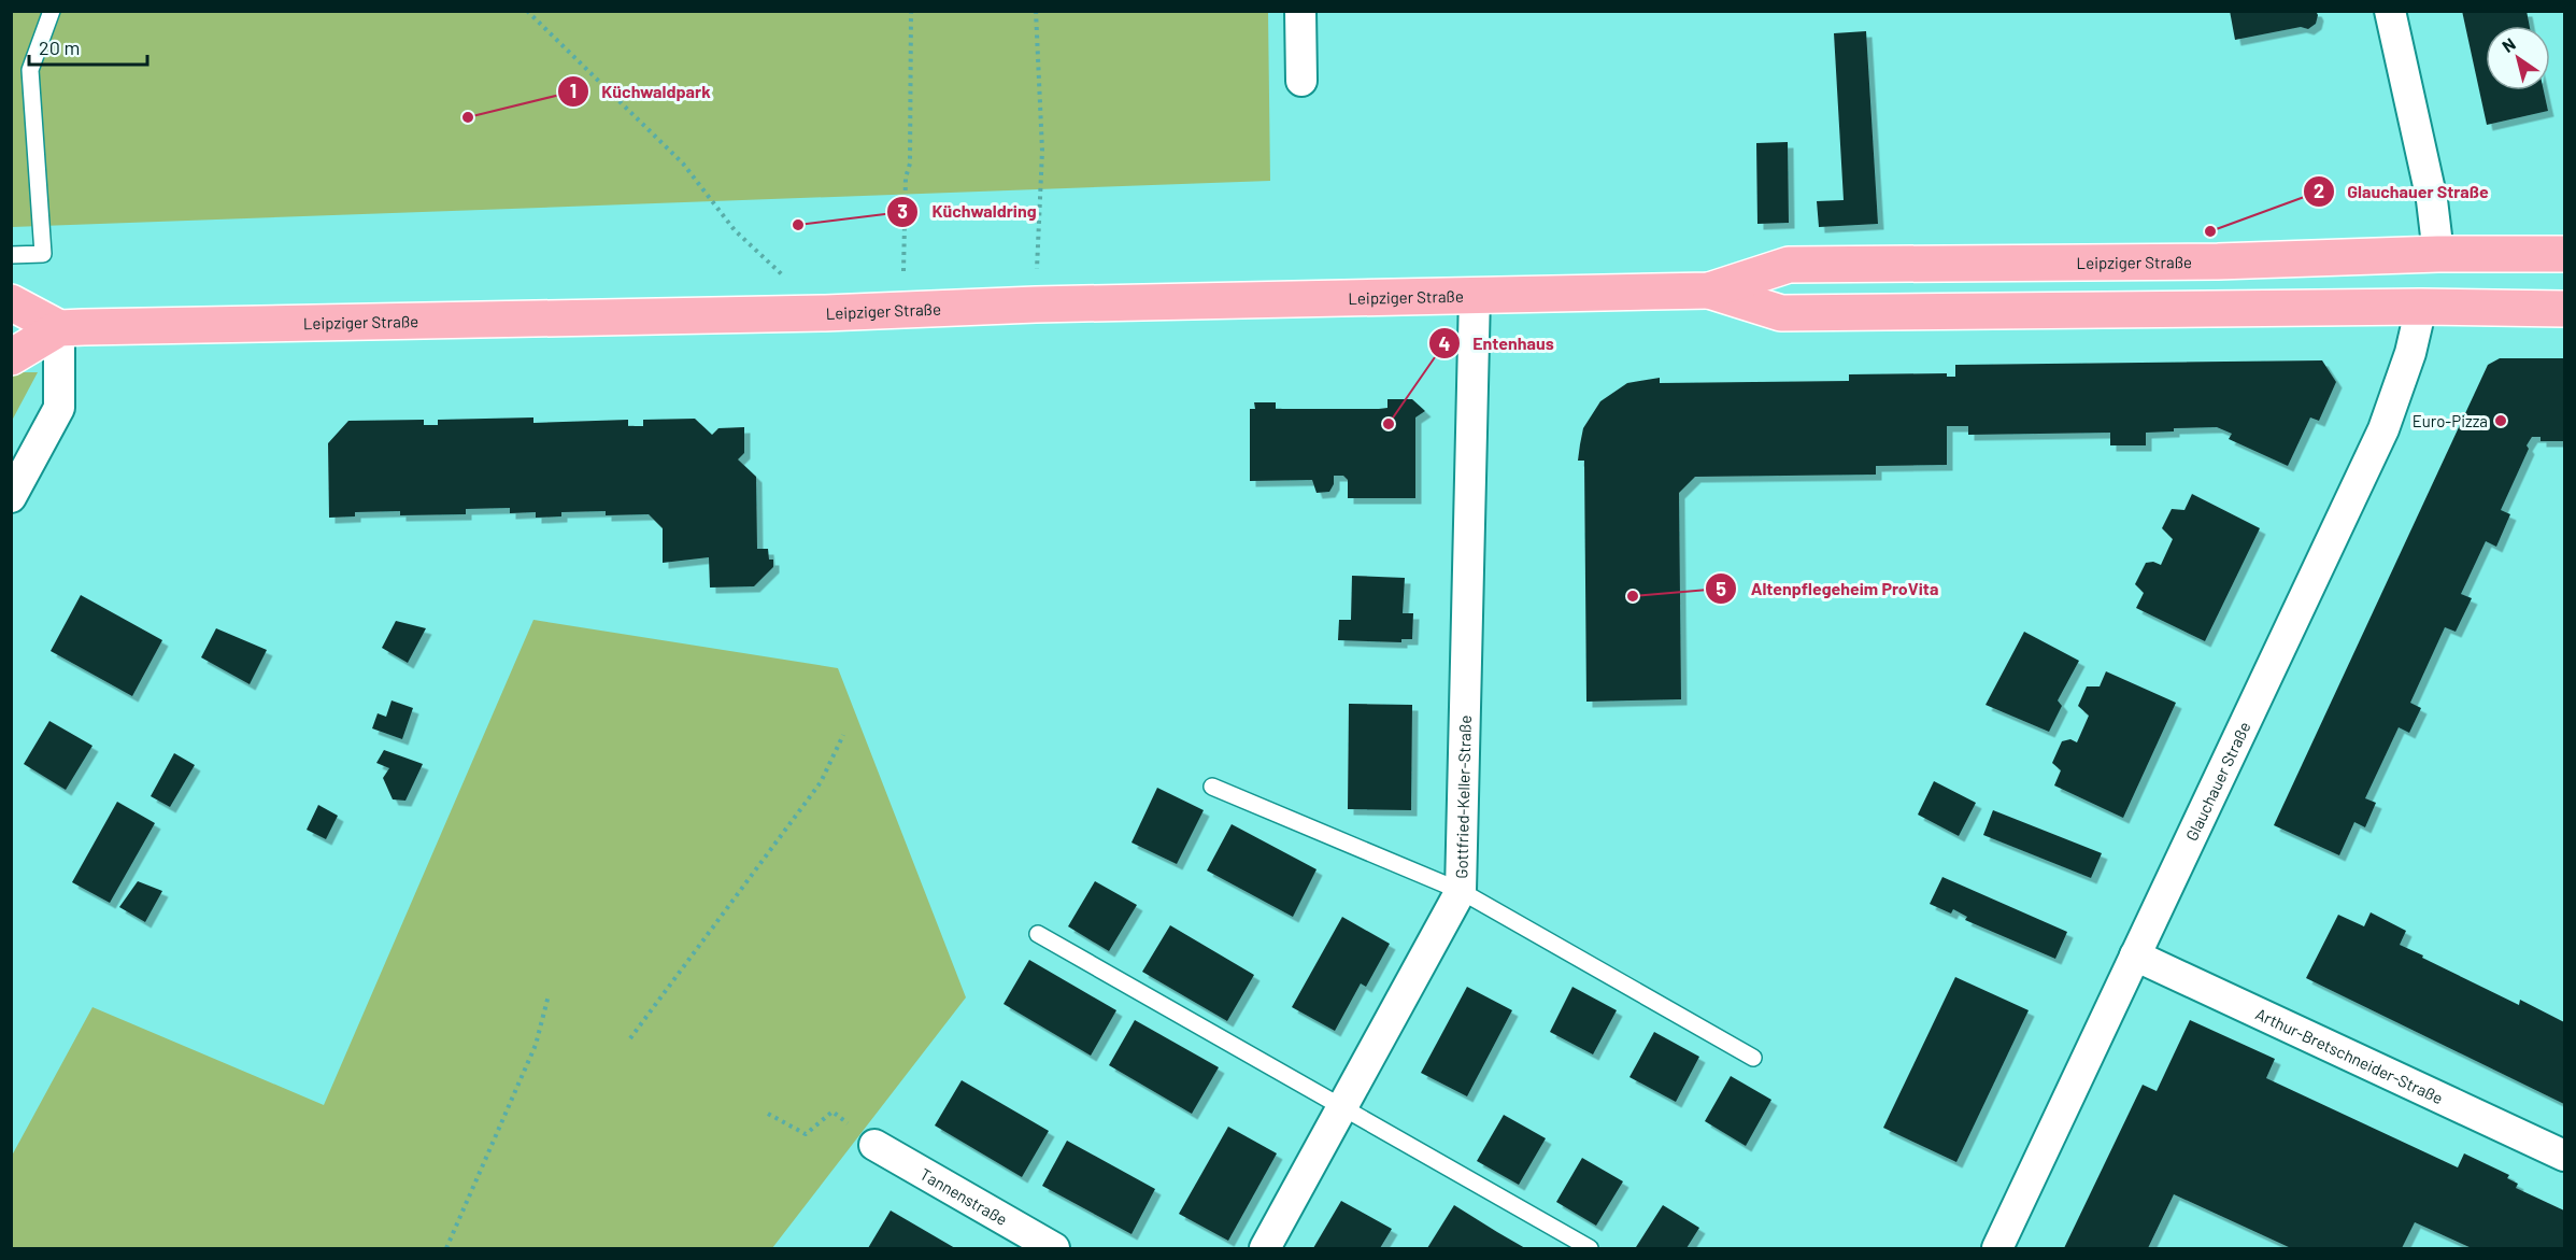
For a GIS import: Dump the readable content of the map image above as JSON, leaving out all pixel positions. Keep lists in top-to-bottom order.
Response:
{
  "streets": {
    "main road": ["Leipziger Straße"],
    "street": [
      "Glauchauer Straße",
      "Gottfried-Keller-Straße",
      "Arthur-Bretschneider-Straße",
      "Tannenstraße"
    ]
  },
  "crossings": [
    ["Leipziger Straße", "Glauchauer Straße"],
    ["Leipziger Straße", "Gottfried-Keller-Straße"],
    ["Glauchauer Straße", "Arthur-Bretschneider-Straße"]
  ],
  "places": [
    "Küchwaldpark",
    "Küchwaldring",
    "Glauchauer Straße",
    "Euro-Pizza",
    "Entenhaus",
    "Altenpflegeheim ProVita"
  ],
  "scale_bar": "20 m",
  "north": "top left"
}
